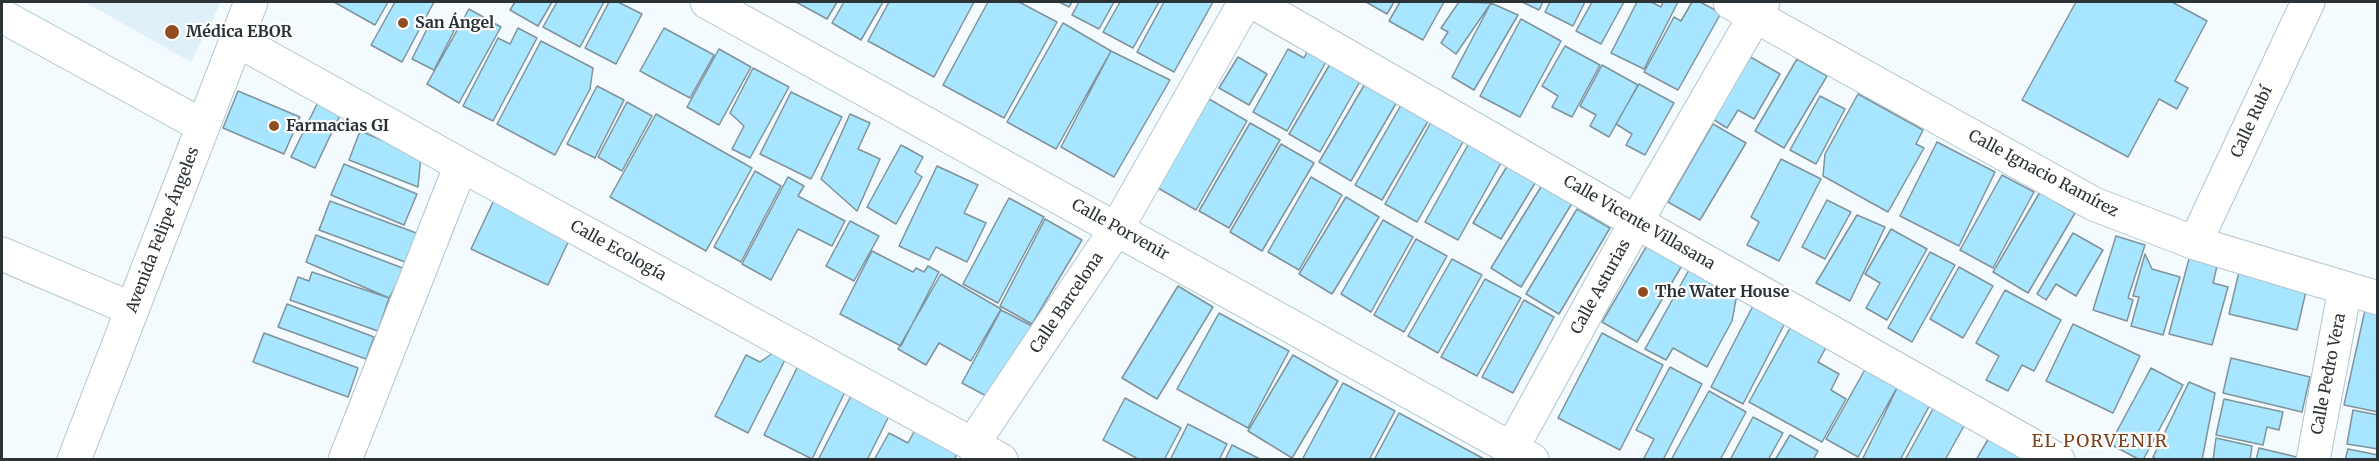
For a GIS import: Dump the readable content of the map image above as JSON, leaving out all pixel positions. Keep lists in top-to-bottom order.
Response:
{
  "streets": {
    "street": [
      "Calle Rubí",
      "Calle Ignacio Ramírez",
      "Calle Vicente Villasana",
      "Avenida Felipe Ángeles",
      "Calle Porvenir",
      "Calle Ecología",
      "Calle Asturias",
      "Calle Barcelona",
      "Calle Pedro Vera"
    ]
  },
  "crossings": [
    ["Calle Rubí", "Calle Ignacio Ramírez"],
    ["Calle Ignacio Ramírez", "Calle Asturias"],
    ["Calle Ignacio Ramírez", "Calle Pedro Vera"],
    ["Calle Vicente Villasana", "Calle Asturias"],
    ["Avenida Felipe Ángeles", "Calle Ecología"],
    ["Calle Porvenir", "Calle Asturias"],
    ["Calle Porvenir", "Calle Barcelona"],
    ["Calle Ecología", "Calle Barcelona"]
  ],
  "districts": ["EL PORVENIR"],
  "places": [
    "San Ángel",
    "Médica EBOR",
    "Farmacias GI",
    "The Water House"
  ]
}
